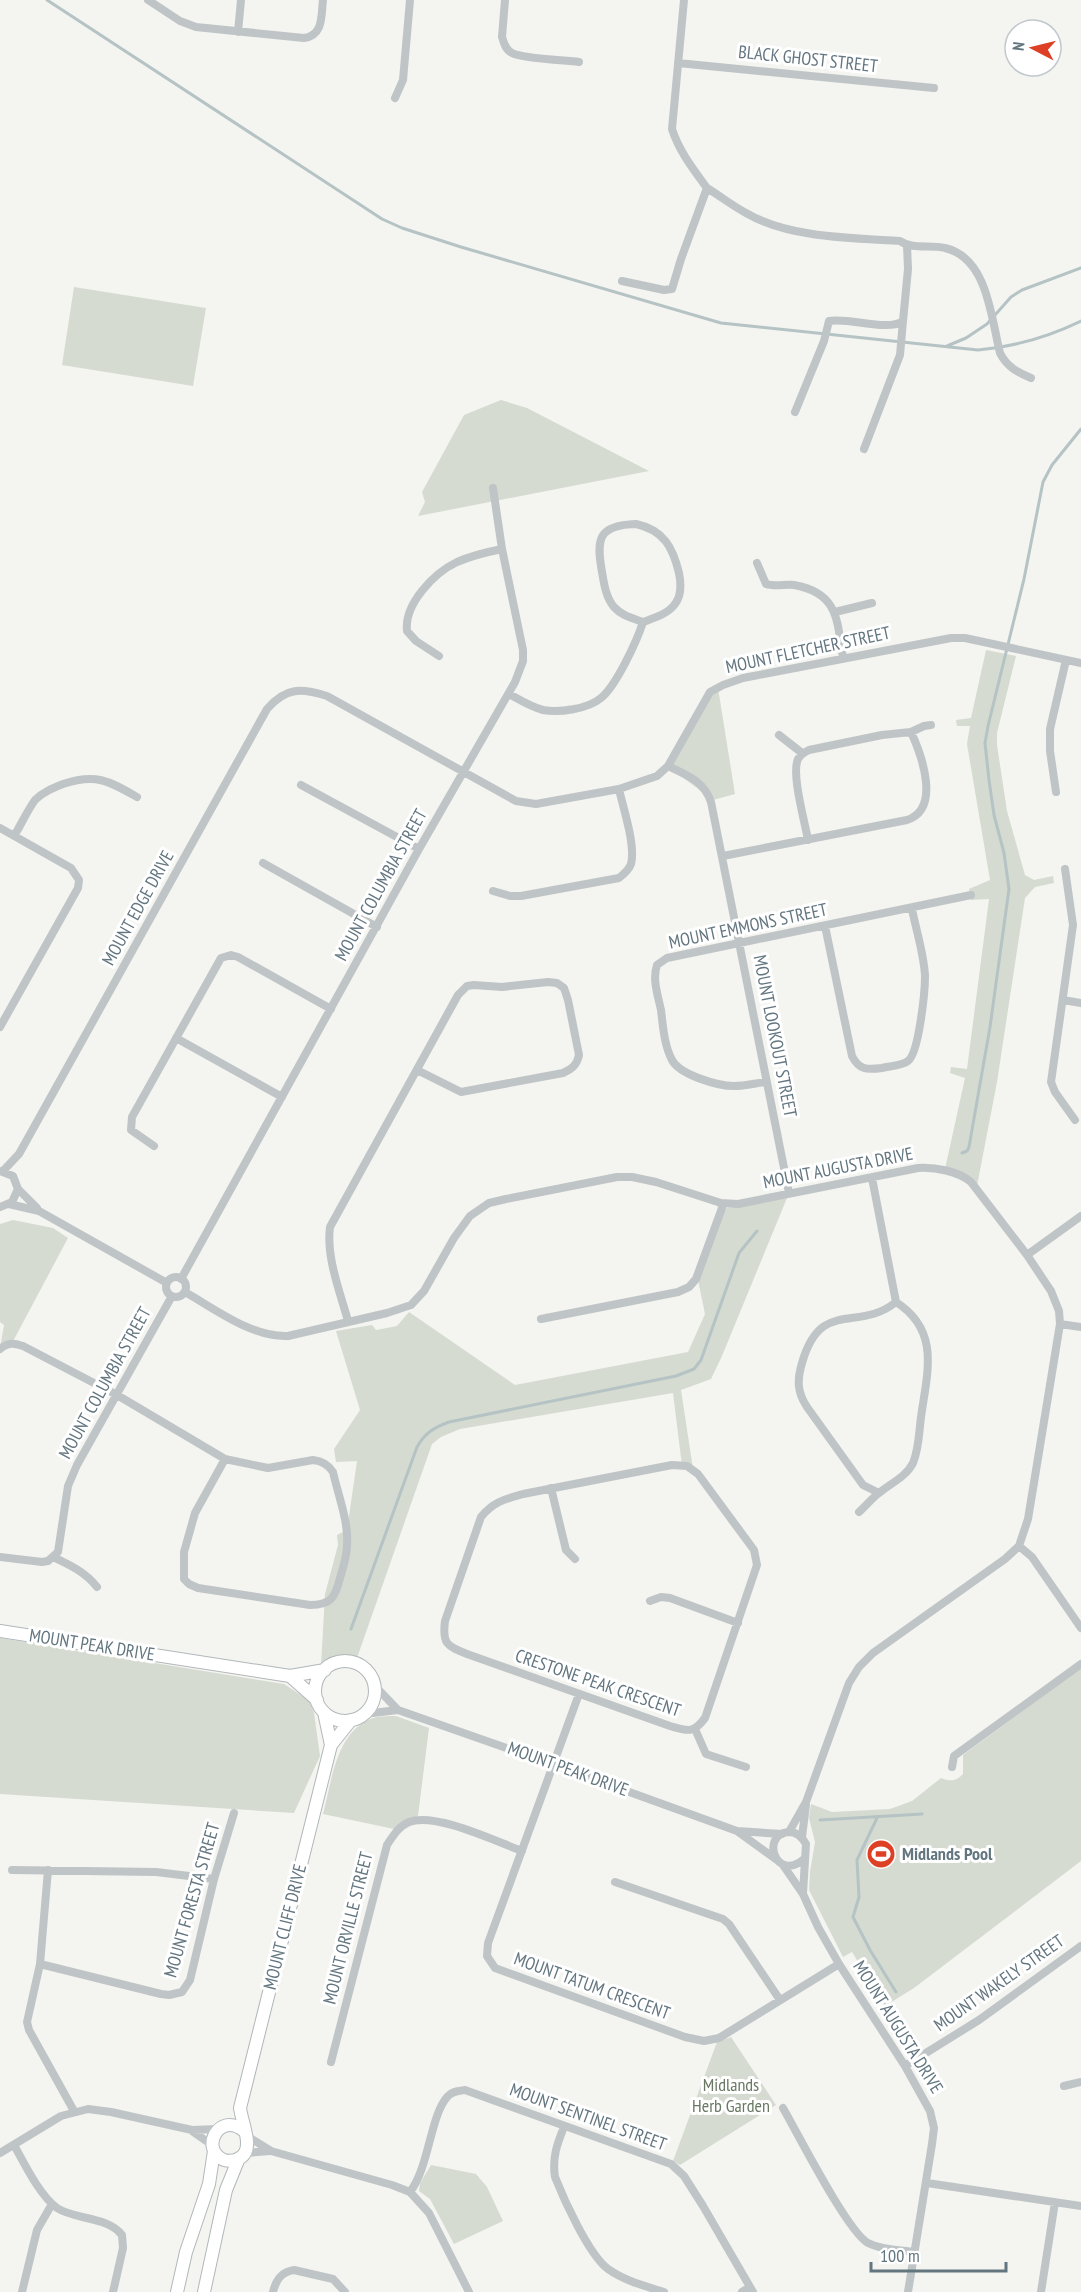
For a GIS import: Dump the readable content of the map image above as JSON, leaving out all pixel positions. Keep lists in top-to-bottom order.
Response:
{
  "streets": {
    "street": [
      "BLACK GHOST STREET",
      "MOUNT FLETCHER STREET",
      "MOUNT COLUMBIA STREET",
      "MOUNT EDGE DRIVE",
      "MOUNT EMMONS STREET",
      "MOUNT LOOKOUT STREET",
      "MOUNT AUGUSTA DRIVE",
      "MOUNT PEAK DRIVE",
      "CRESTONE PEAK CRESCENT",
      "MOUNT FORESTA STREET",
      "MOUNT CLIFF DRIVE",
      "MOUNT ORVILLE STREET",
      "MOUNT WAKELY STREET",
      "MOUNT TATUM CRESCENT",
      "MOUNT SENTINEL STREET"
    ]
  },
  "crossings": [
    ["MOUNT FLETCHER STREET", "MOUNT LOOKOUT STREET"],
    ["MOUNT COLUMBIA STREET", "MOUNT EDGE DRIVE"],
    ["MOUNT COLUMBIA STREET", "MOUNT AUGUSTA DRIVE"],
    ["MOUNT EMMONS STREET", "MOUNT LOOKOUT STREET"],
    ["MOUNT LOOKOUT STREET", "MOUNT AUGUSTA DRIVE"],
    ["MOUNT AUGUSTA DRIVE", "MOUNT PEAK DRIVE"],
    ["MOUNT AUGUSTA DRIVE", "MOUNT WAKELY STREET"],
    ["MOUNT AUGUSTA DRIVE", "MOUNT TATUM CRESCENT"],
    ["MOUNT PEAK DRIVE", "MOUNT CLIFF DRIVE"],
    ["MOUNT PEAK DRIVE", "MOUNT TATUM CRESCENT"],
    ["CRESTONE PEAK CRESCENT", "MOUNT TATUM CRESCENT"],
    ["MOUNT ORVILLE STREET", "MOUNT TATUM CRESCENT"]
  ],
  "parks": ["Midlands Herb Garden"],
  "places": {
    "sports": ["Midlands Pool"]
  },
  "scale_bar": "100 m",
  "north": "left"
}
